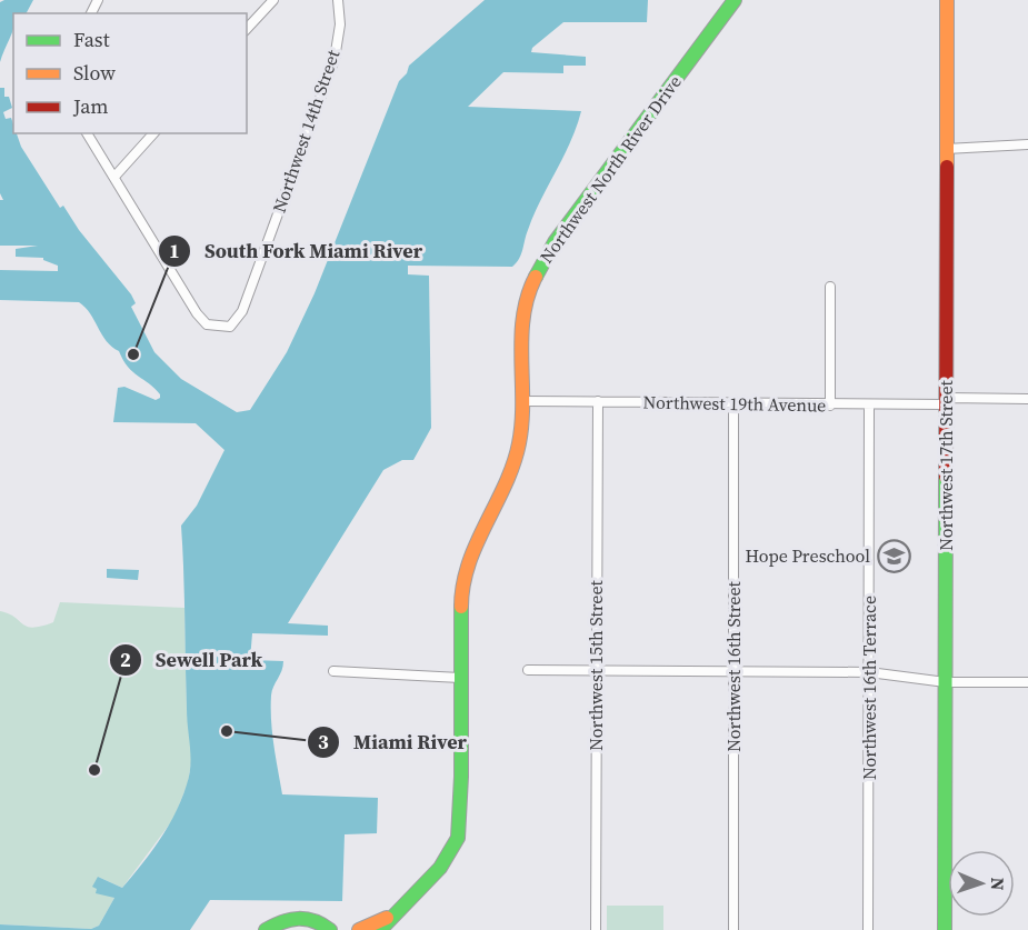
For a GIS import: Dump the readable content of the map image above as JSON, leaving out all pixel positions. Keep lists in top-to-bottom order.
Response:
{
  "streets": {
    "street": [
      "Northwest 14th Street",
      "Northwest North River Drive",
      "Northwest 19th Avenue",
      "Northwest 17th Street",
      "Northwest 15th Street",
      "Northwest 16th Street",
      "Northwest 16th Terrace"
    ]
  },
  "crossings": [
    ["Northwest North River Drive", "Northwest 19th Avenue"],
    ["Northwest 19th Avenue", "Northwest 17th Street"],
    ["Northwest 19th Avenue", "Northwest 15th Street"],
    ["Northwest 19th Avenue", "Northwest 16th Street"],
    ["Northwest 19th Avenue", "Northwest 16th Terrace"]
  ],
  "places": {
    "other": ["South Fork Miami River", "Miami River", "Sewell Park"],
    "school or university": ["Hope Preschool"]
  },
  "legend": ["Fast", "Slow", "Jam"],
  "north": "right"
}
